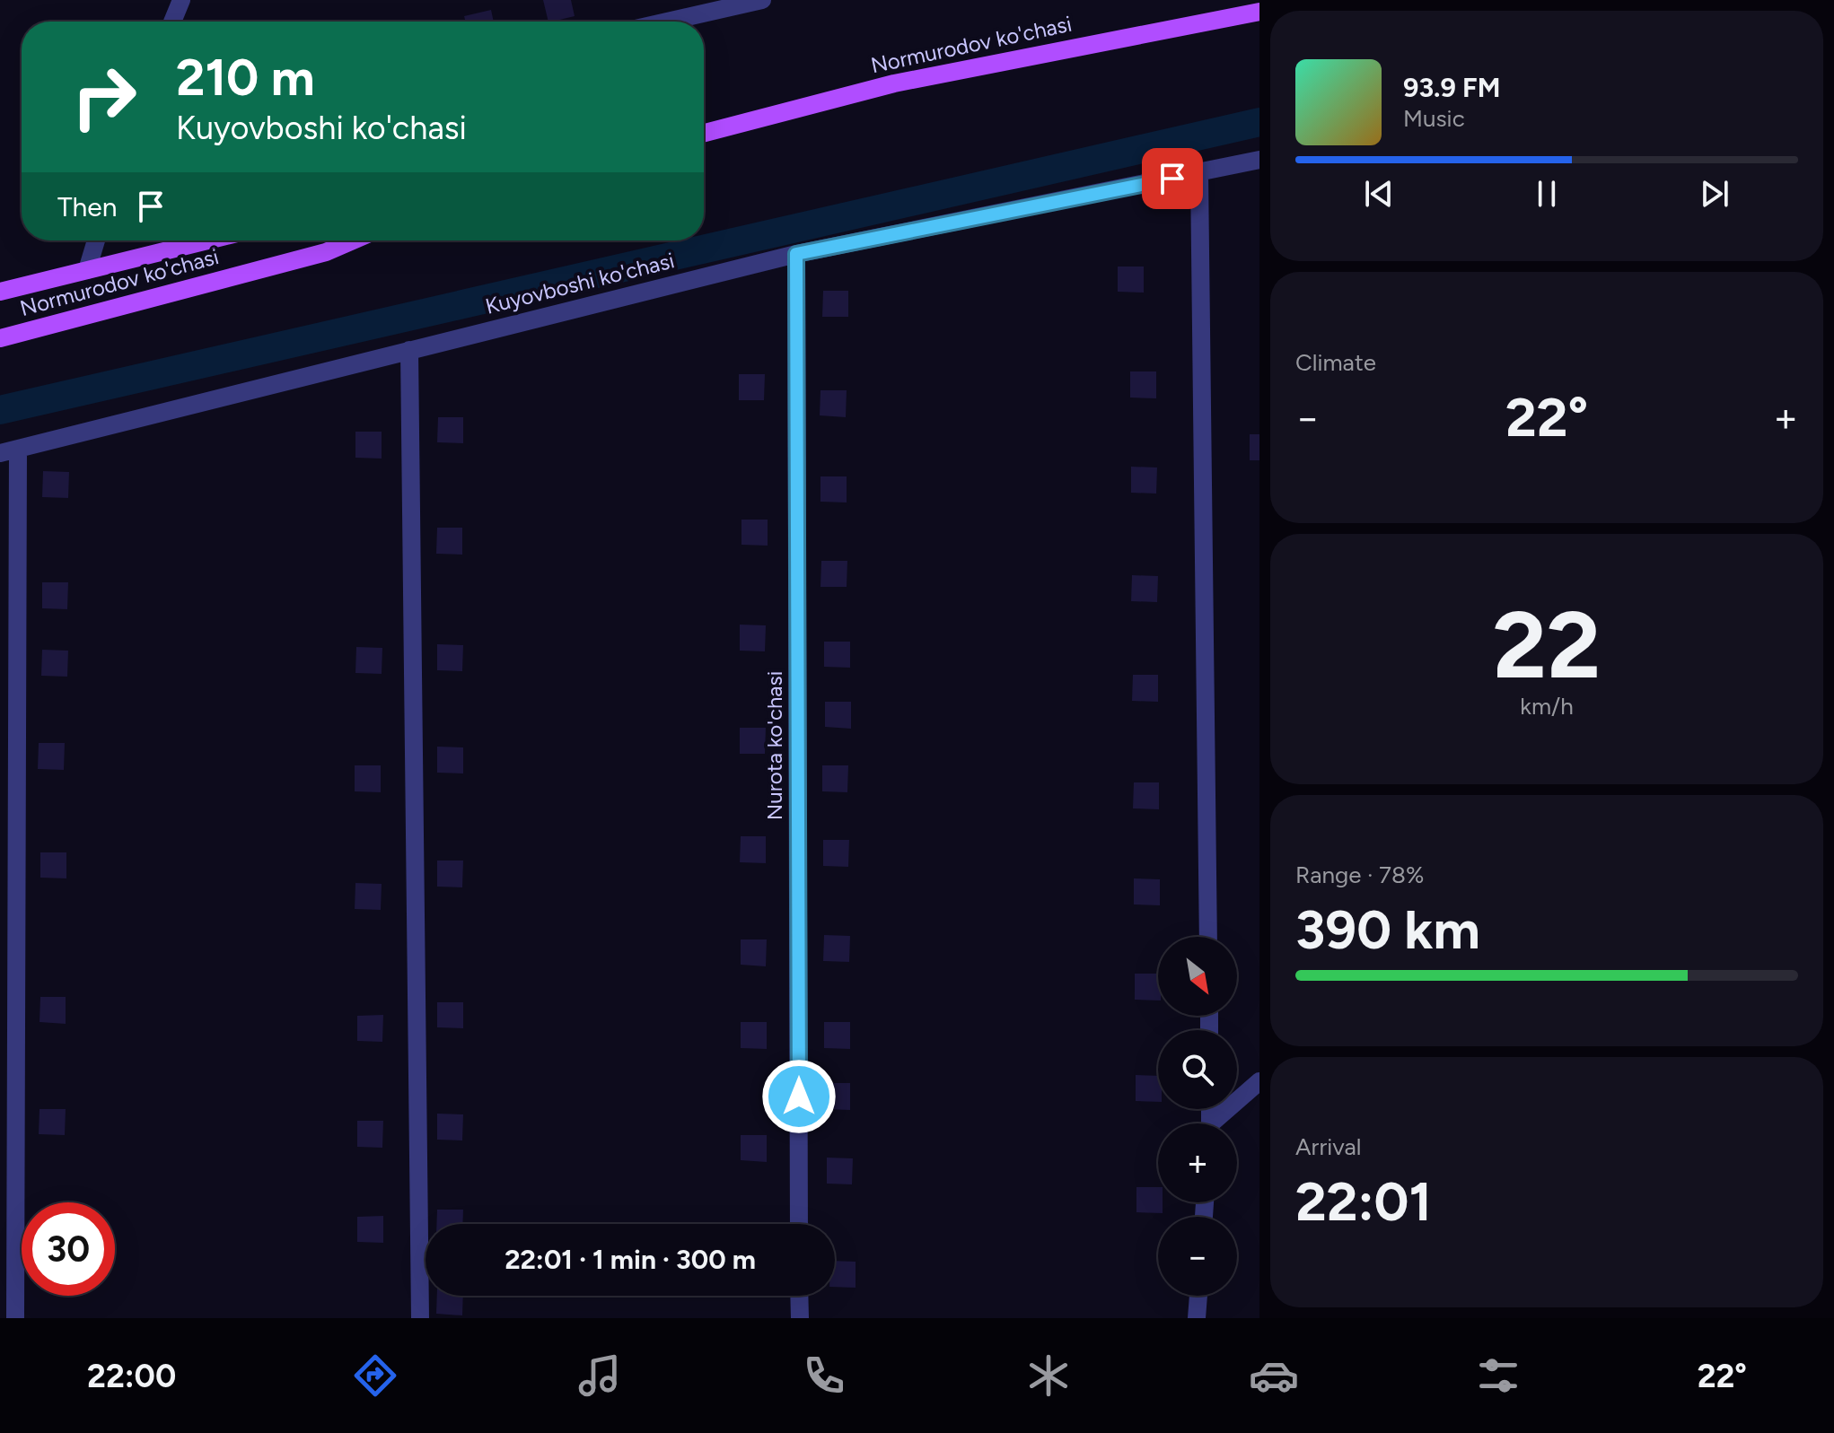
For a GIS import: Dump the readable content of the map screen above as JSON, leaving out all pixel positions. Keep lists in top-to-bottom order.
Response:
{
  "streets": {
    "main road": ["Normurodov ko'chasi"],
    "street": ["Kuyovboshi ko'chasi", "Nurota ko'chasi"]
  },
  "crossings": [
    ["Kuyovboshi ko'chasi", "Nurota ko'chasi"]
  ],
  "north": "bottom right",
  "page": {
    "turn": ["210 m", "Kuyovboshi ko'chasi"],
    "song": ["93.9 FM", "Music"],
    "then": "Then",
    "tile": [
      "Climate",
      ["22", "km/h"],
      ["Range · 78%", "390 km"],
      ["Arrival", "22:01"]
    ],
    "heat": ["−", "22°", "+"],
    "map_buttons": ["+", "−"],
    "limit": "30",
    "trip": "22:01 · 1 min · 300 m",
    "tabs": ["22:00", "22°"]
  }
}
